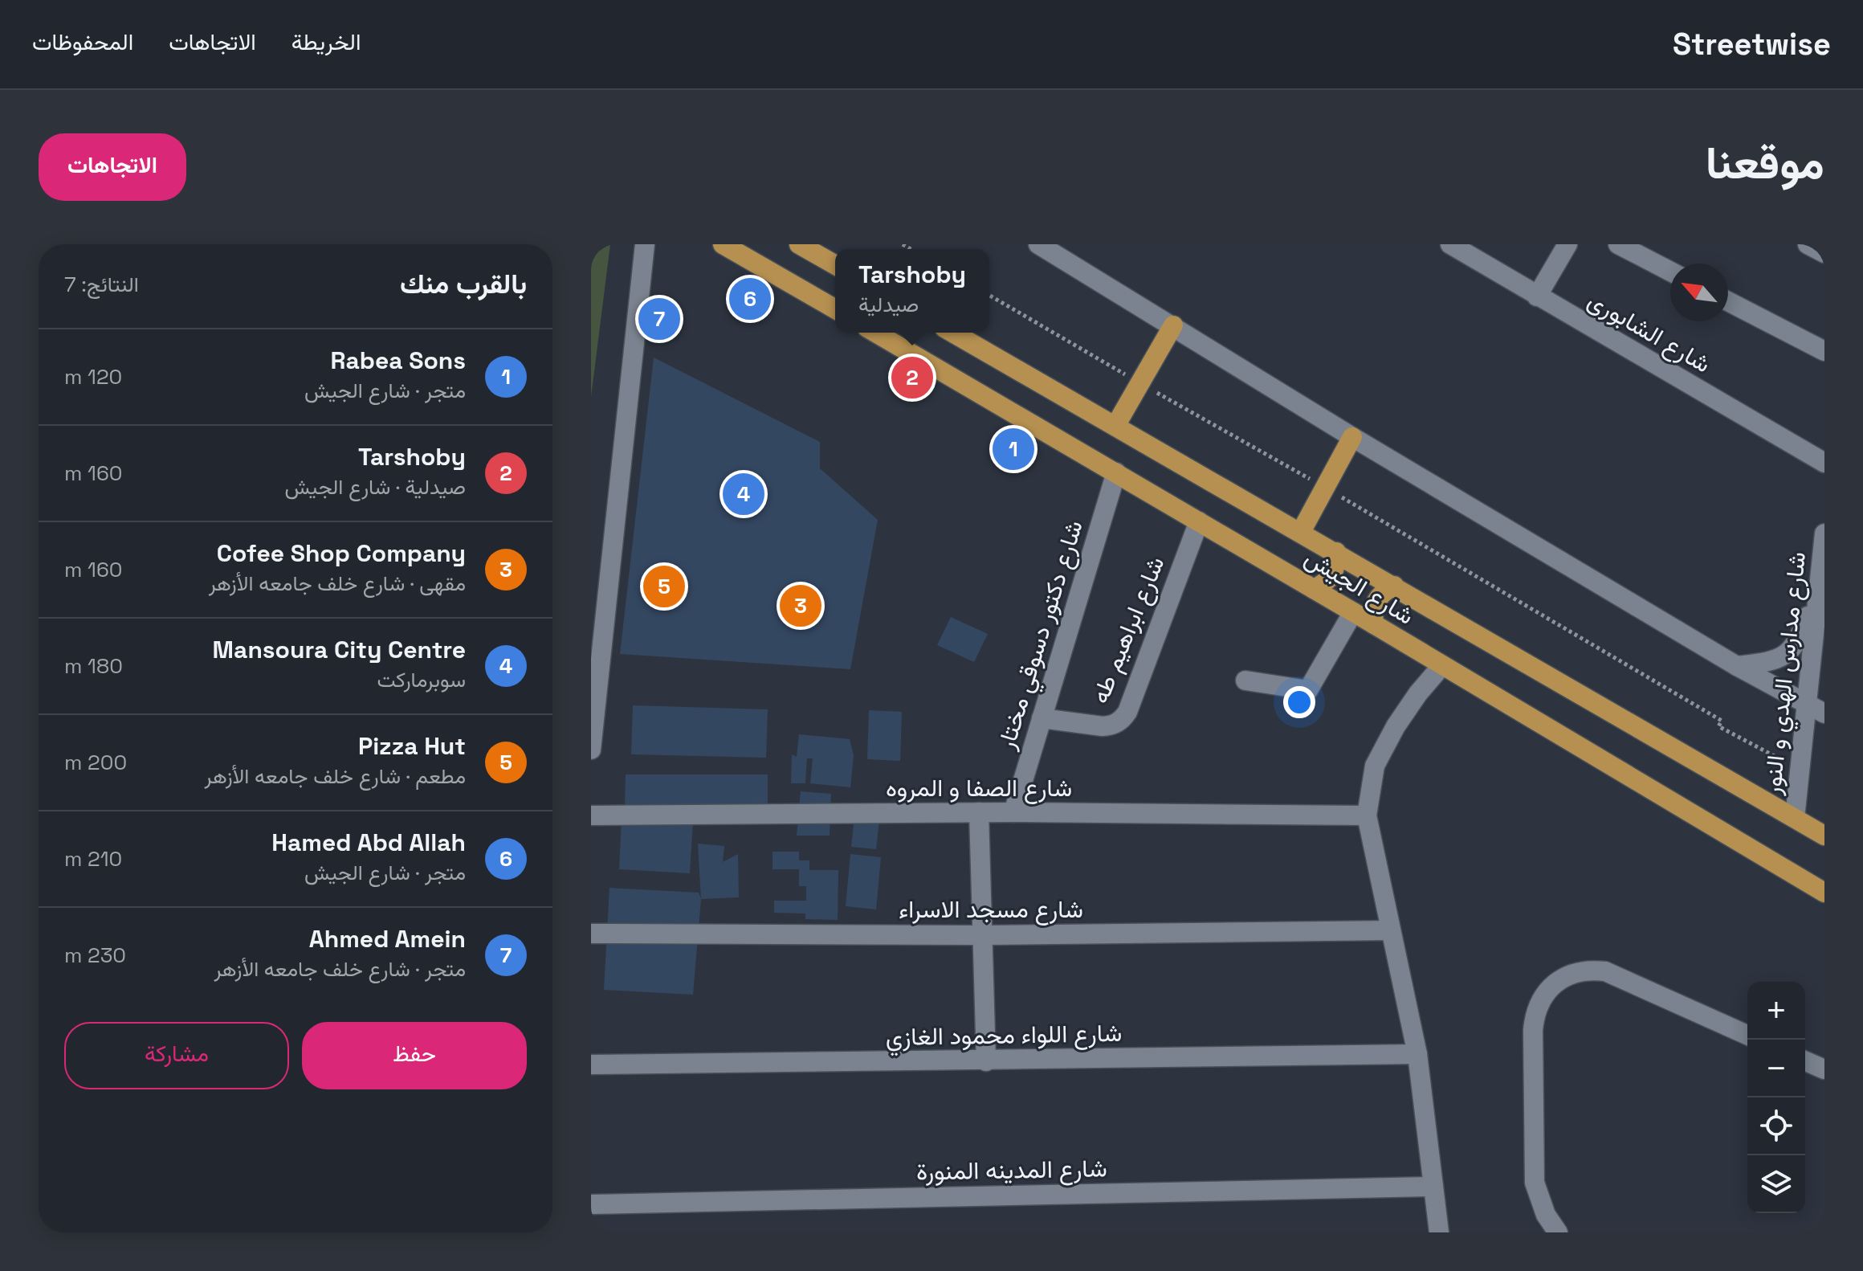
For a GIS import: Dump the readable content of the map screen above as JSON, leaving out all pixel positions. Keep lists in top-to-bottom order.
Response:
{
  "streets": {
    "main road": ["شارع الجيش"],
    "street": [
      "شارع الشابورى",
      "شارع ابراهيم طه",
      "شارع دكتور دسوقي مختار",
      "شارع مدارس الهدي و النور",
      "شارع الصفا و المروه",
      "شارع مسجد الاسراء",
      "شارع اللواء محمود الغازي",
      "شارع المدينه المنورة"
    ]
  },
  "crossings": [
    ["شارع الجيش", "شارع ابراهيم طه"],
    ["شارع الجيش", "شارع دكتور دسوقي مختار"],
    ["شارع الجيش", "شارع مدارس الهدي و النور"],
    ["شارع ابراهيم طه", "شارع دكتور دسوقي مختار"],
    ["شارع دكتور دسوقي مختار", "شارع الصفا و المروه"]
  ],
  "north": "top left",
  "page": {
    "header": "Streetwise",
    "nav": ["الخريطة", "الاتجاهات", "المحفوظات"],
    "title": "موقعنا",
    "buttons": [
      "الاتجاهات",
      ["حفظ", "مشاركة"]
    ],
    "heading": ["بالقرب منك", "النتائج: 7"],
    "popup": ["Tarshoby", "صيدلية"],
    "pins": [
      "6",
      "7",
      "2",
      "1",
      "4",
      "5",
      "3"
    ],
    "list": [
      {
        "mark": "1",
        "name": "Rabea Sons",
        "note": "متجر · شارع الجيش",
        "value": "120 m"
      },
      {
        "mark": "2",
        "name": "Tarshoby",
        "note": "صيدلية · شارع الجيش",
        "value": "160 m"
      },
      {
        "mark": "3",
        "name": "Cofee Shop Company",
        "note": "مقهى · شارع خلف جامعه الأزهر",
        "value": "160 m"
      },
      {
        "mark": "4",
        "name": "Mansoura City Centre",
        "note": "سوبرماركت",
        "value": "180 m"
      },
      {
        "mark": "5",
        "name": "Pizza Hut",
        "note": "مطعم · شارع خلف جامعه الأزهر",
        "value": "200 m"
      },
      {
        "mark": "6",
        "name": "Hamed Abd Allah",
        "note": "متجر · شارع الجيش",
        "value": "210 m"
      },
      {
        "mark": "7",
        "name": "Ahmed Amein",
        "note": "متجر · شارع خلف جامعه الأزهر",
        "value": "230 m"
      }
    ],
    "map_buttons": ["+", "−"]
  }
}
